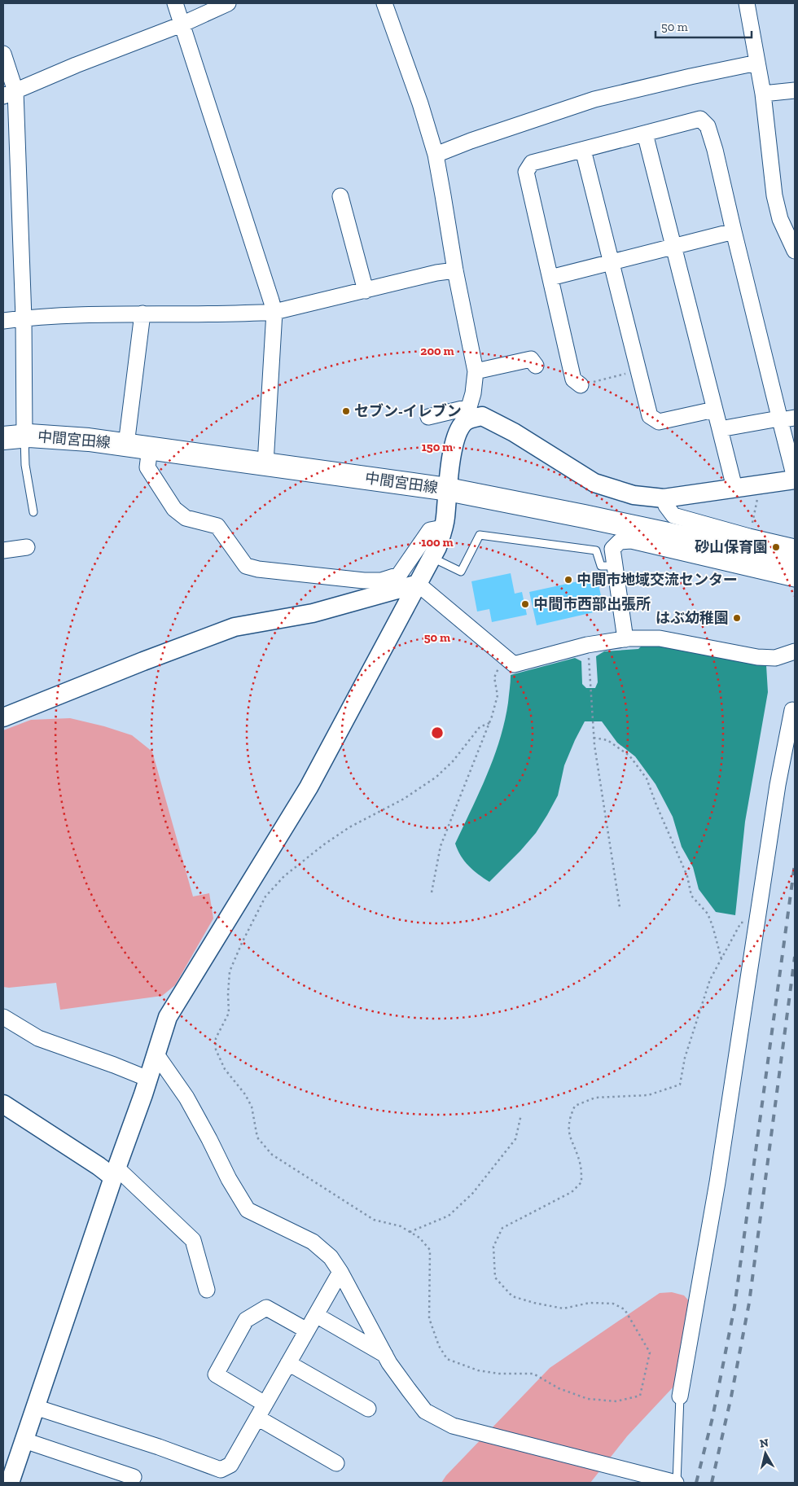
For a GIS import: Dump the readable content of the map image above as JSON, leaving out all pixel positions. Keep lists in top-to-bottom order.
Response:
{
  "streets": {
    "main road": ["中間宮田線"]
  },
  "places": [
    "セブン-イレブン",
    "砂山保育園",
    "中間市地域交流センター",
    "中間市西部出張所",
    "はぶ幼稚園"
  ],
  "scale_bar": "50 m",
  "north": "top",
  "rings": [
    "200 m",
    "150 m",
    "100 m",
    "50 m"
  ]
}
